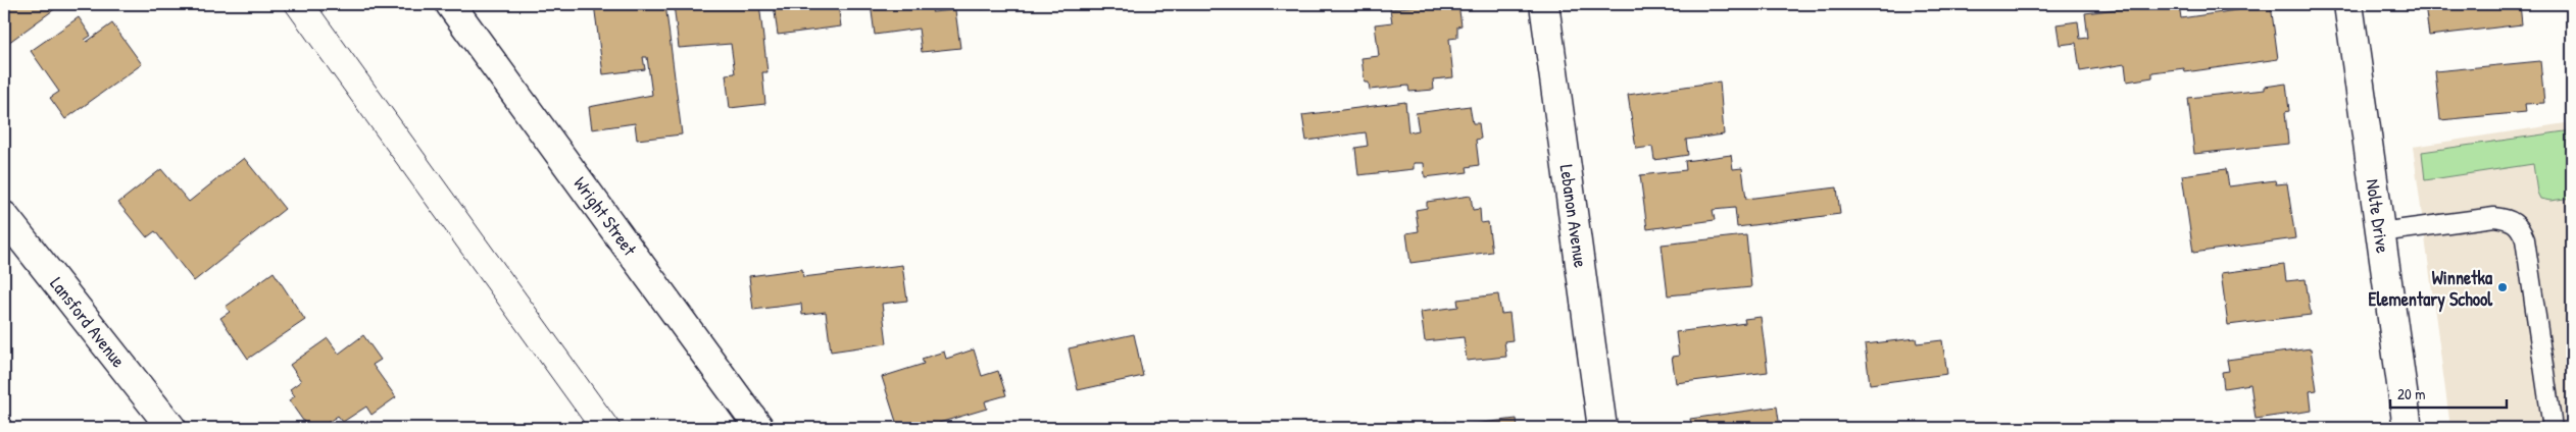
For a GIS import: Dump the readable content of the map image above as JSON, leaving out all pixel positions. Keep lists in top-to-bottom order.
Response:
{
  "streets": {
    "street": [
      "Wright Street",
      "Lebanon Avenue",
      "Nolte Drive",
      "Lansford Avenue"
    ]
  },
  "places": ["Winnetka Elementary School"],
  "scale_bar": "20 m"
}
